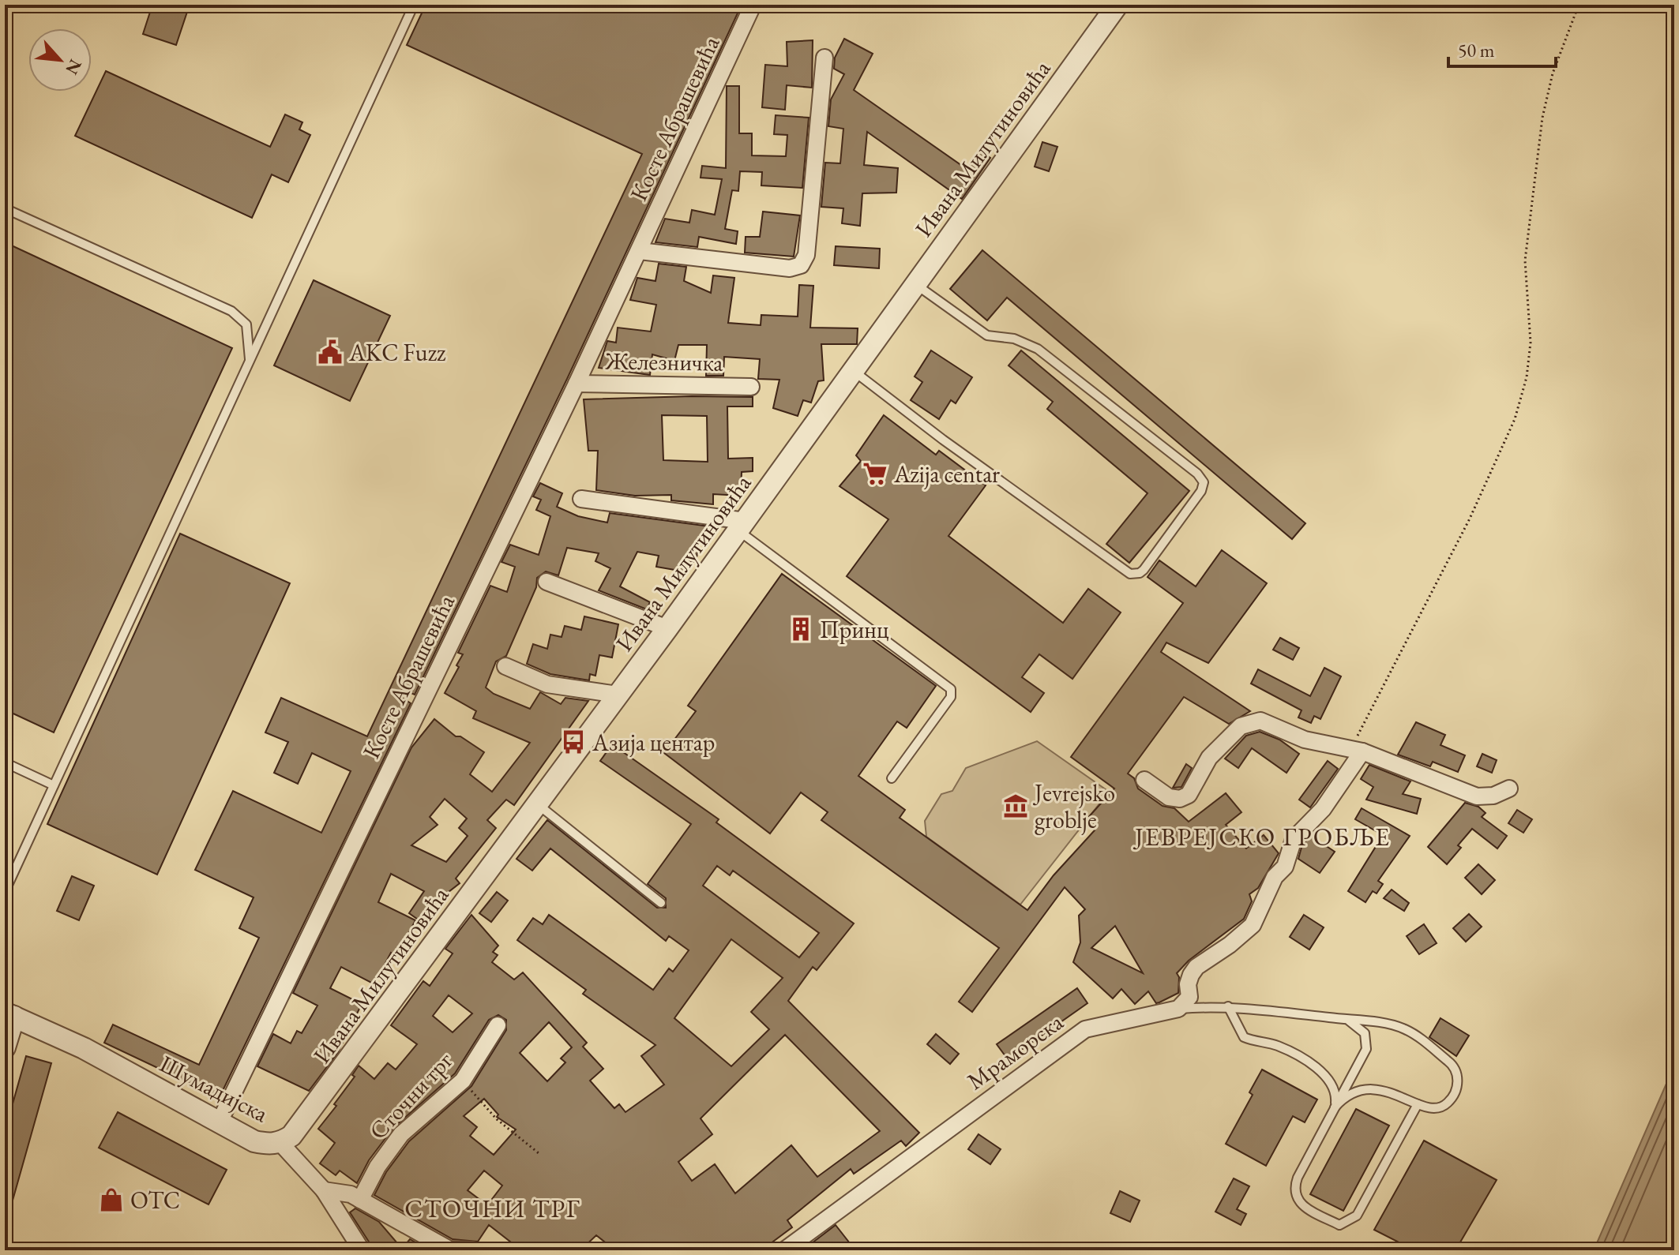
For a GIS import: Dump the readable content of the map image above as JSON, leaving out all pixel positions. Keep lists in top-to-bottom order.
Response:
{
  "streets": {
    "street": [
      "Косте Абрашевића",
      "Ивана Милутиновића",
      "Железничка",
      "Мраморска",
      "Шумадијска",
      "Сточни трг"
    ]
  },
  "crossings": [
    ["Косте Абрашевића", "Железничка"],
    ["Косте Абрашевића", "Шумадијска"],
    ["Ивана Милутиновића", "Шумадијска"]
  ],
  "districts": ["ЈЕВРЕЈСКО ГРОБЉЕ", "СТОЧНИ ТРГ"],
  "places": {
    "public building": ["AKC Fuzz"],
    "supermarket": ["Azija centar"],
    "building": ["Принц"],
    "bus stop": ["Азија центар"],
    "museum": ["Jevrejsko groblje"],
    "shop": ["OTC"]
  },
  "scale_bar": "50 m",
  "north": "bottom right"
}
